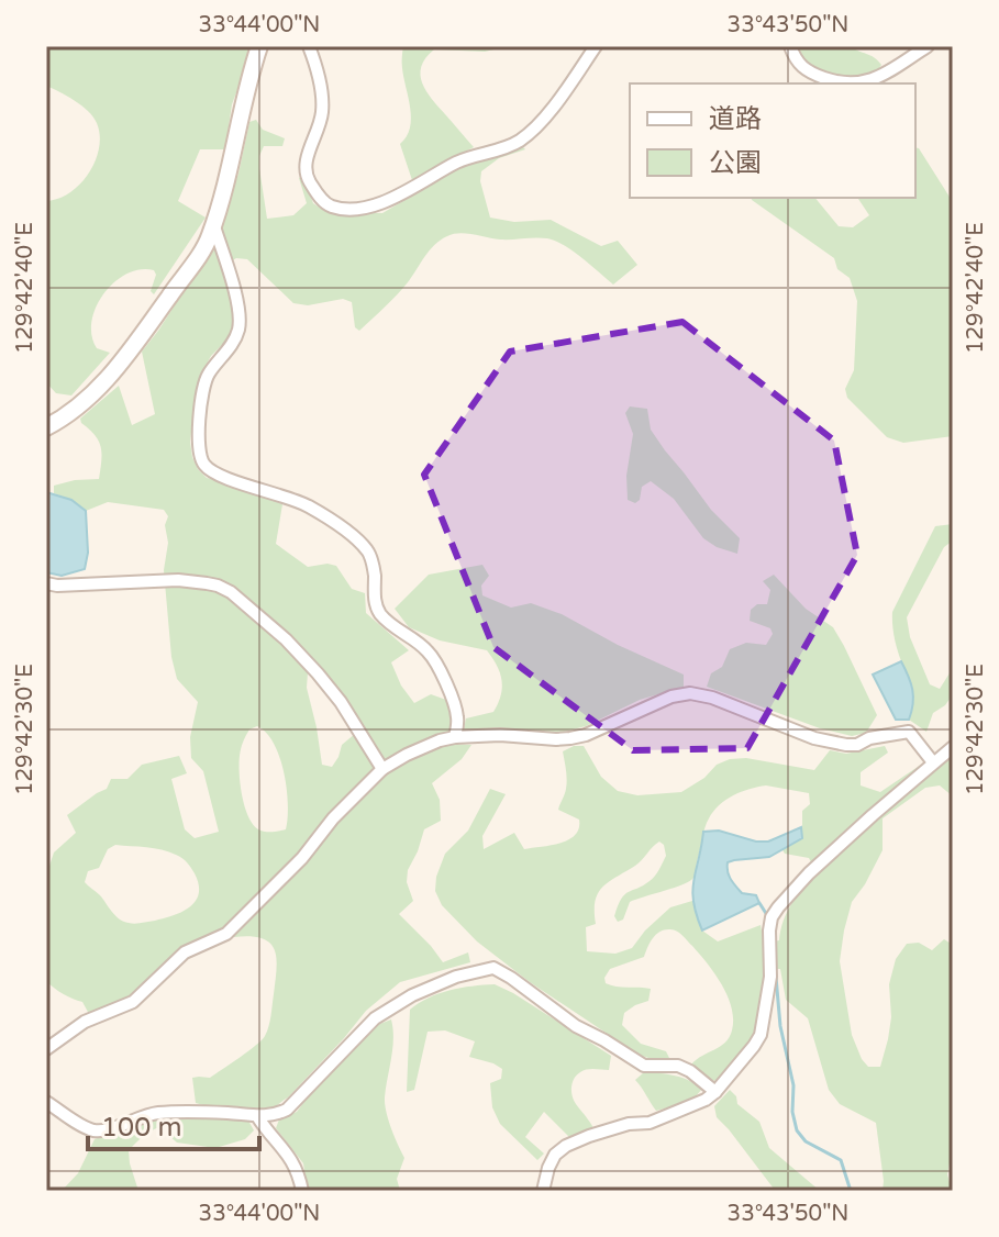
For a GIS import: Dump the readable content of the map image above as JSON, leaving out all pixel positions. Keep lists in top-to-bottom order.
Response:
{
  "legend": ["道路", "公園"],
  "scale_bar": "100 m",
  "coordinates": [
    "33°44'00\"N",
    "33°43'50\"N",
    "129°42'40\"E",
    "129°42'30\"E"
  ]
}
